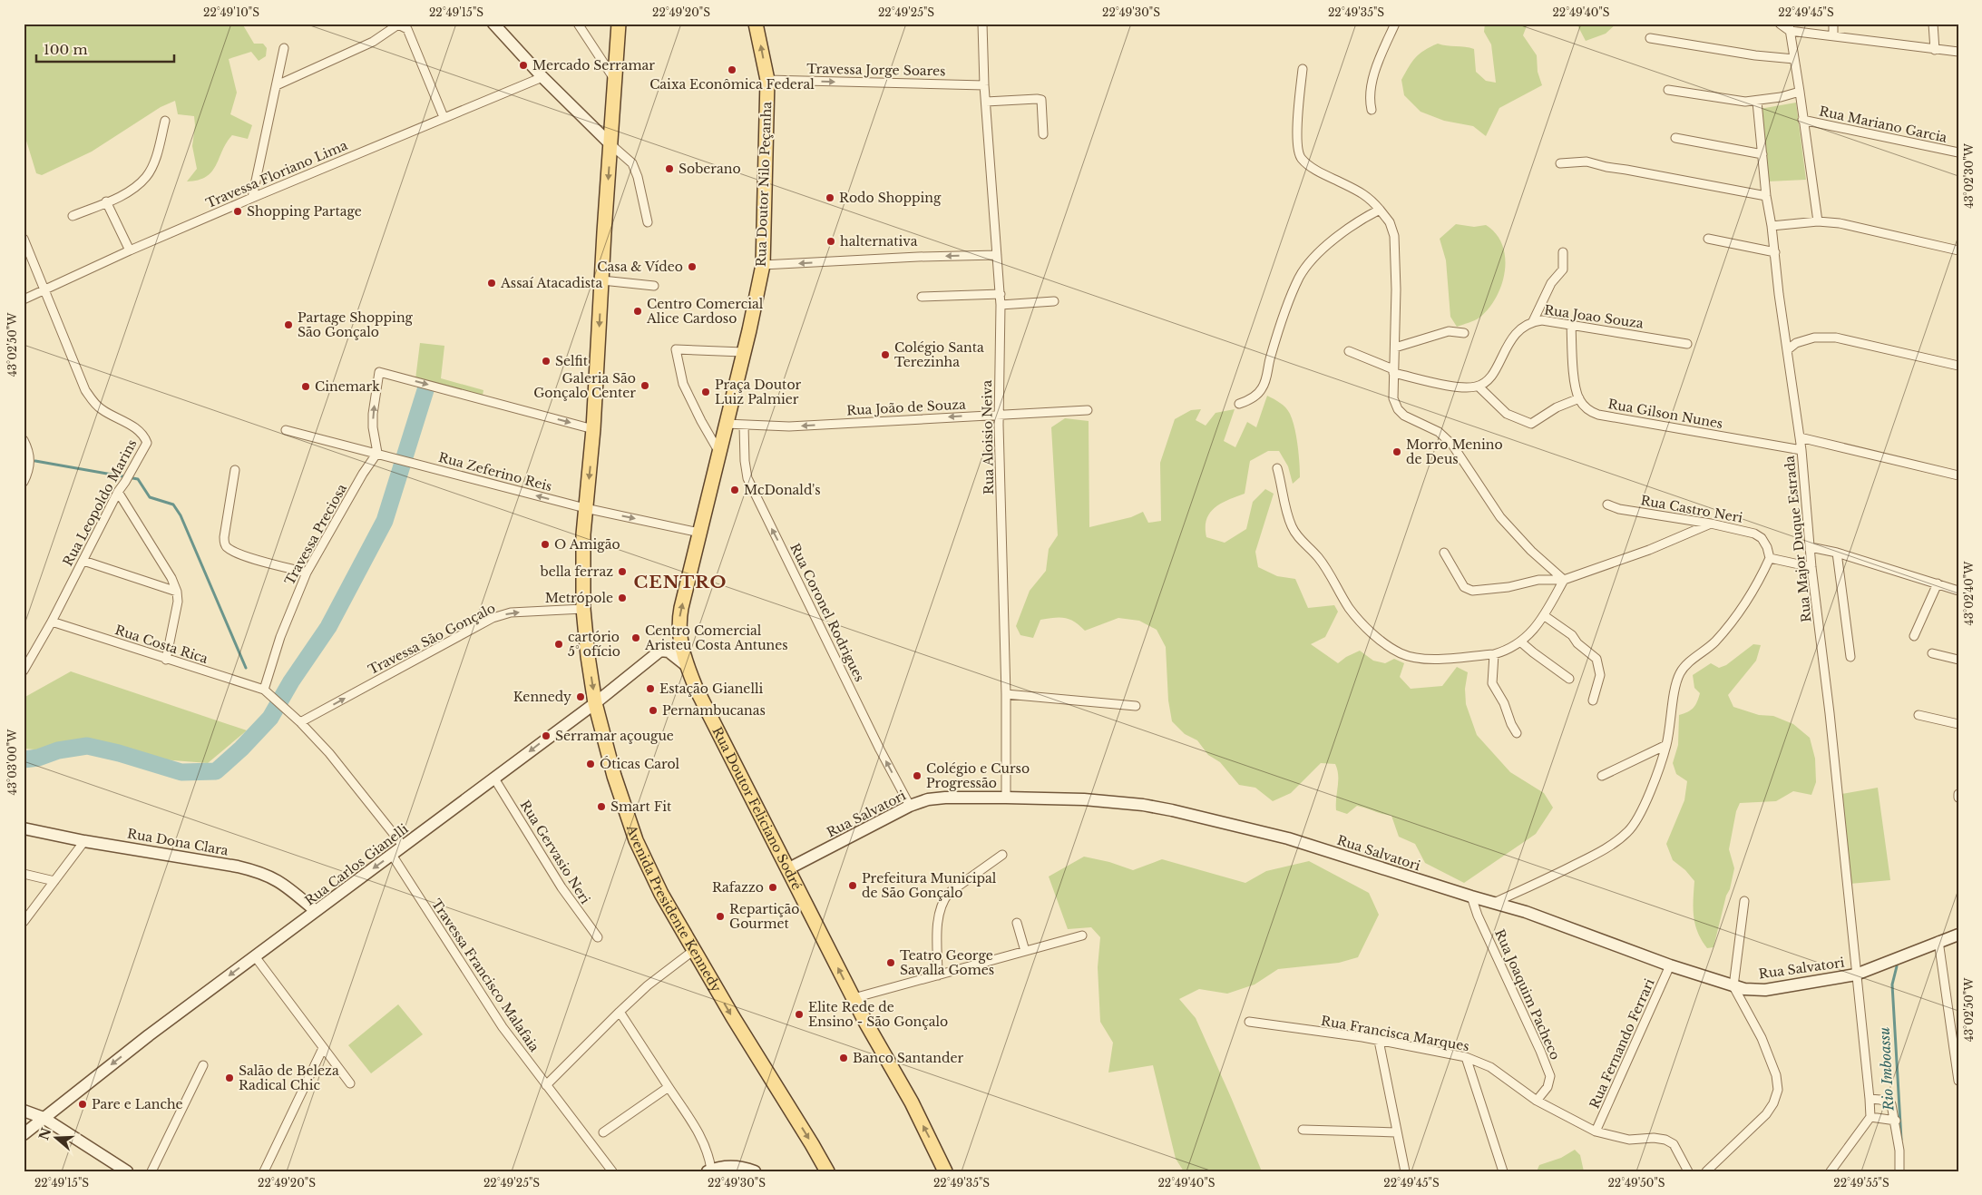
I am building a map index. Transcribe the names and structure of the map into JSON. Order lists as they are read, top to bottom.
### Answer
{
  "streets": {
    "main road": [
      "Rua Doutor Nilo Peçanha",
      "Rua Doutor Feliciano Sodré",
      "Rua Salvatori",
      "Rua Dona Clara",
      "Rua Carlos Gianelli",
      "Avenida Presidente Kennedy"
    ],
    "street": [
      "Travessa Jorge Soares",
      "Rua Mariano Garcia",
      "Travessa Floriano Lima",
      "Rua Joao Souza",
      "Rua João de Souza",
      "Rua Gilson Nunes",
      "Rua Aloisio Neiva",
      "Rua Zeferino Reis",
      "Rua Leopoldo Marins",
      "Rua Castro Neri",
      "Travessa Preciosa",
      "Rua Major Duque Estrada",
      "Rua Coronel Rodrigues",
      "Travessa São Gonçalo",
      "Rua Costa Rica",
      "Rua Gervasio Neri",
      "Travessa Francisco Malafaia",
      "Rua Joaquim Pacheco",
      "Rua Francisca Marques",
      "Rua Fernando Ferrari"
    ]
  },
  "crossings": [
    ["Travessa Jorge Soares", "Rua Doutor Nilo Peçanha"],
    ["Travessa Jorge Soares", "Rua Aloisio Neiva"],
    ["Travessa Floriano Lima", "Rua Leopoldo Marins"],
    ["Rua Doutor Nilo Peçanha", "Rua João de Souza"],
    ["Rua Doutor Nilo Peçanha", "Rua Doutor Feliciano Sodré"],
    ["Rua João de Souza", "Rua Aloisio Neiva"],
    ["Rua João de Souza", "Rua Coronel Rodrigues"],
    ["Rua João de Souza", "Rua Doutor Feliciano Sodré"],
    ["Rua Gilson Nunes", "Rua Major Duque Estrada"],
    ["Rua Aloisio Neiva", "Rua Salvatori"],
    ["Rua Zeferino Reis", "Travessa Preciosa"],
    ["Rua Zeferino Reis", "Rua Doutor Feliciano Sodré"],
    ["Rua Zeferino Reis", "Avenida Presidente Kennedy"],
    ["Rua Leopoldo Marins", "Rua Costa Rica"],
    ["Travessa Preciosa", "Rua Costa Rica"],
    ["Rua Major Duque Estrada", "Rua Salvatori"],
    ["Rua Coronel Rodrigues", "Rua Salvatori"],
    ["Travessa São Gonçalo", "Avenida Presidente Kennedy"],
    ["Rua Doutor Feliciano Sodré", "Rua Salvatori"],
    ["Rua Doutor Feliciano Sodré", "Rua Carlos Gianelli"],
    ["Rua Salvatori", "Rua Joaquim Pacheco"],
    ["Rua Salvatori", "Rua Fernando Ferrari"],
    ["Rua Dona Clara", "Rua Carlos Gianelli"],
    ["Rua Gervasio Neri", "Rua Carlos Gianelli"],
    ["Rua Carlos Gianelli", "Avenida Presidente Kennedy"],
    ["Rua Carlos Gianelli", "Travessa Francisco Malafaia"],
    ["Rua Joaquim Pacheco", "Rua Francisca Marques"],
    ["Rua Francisca Marques", "Rua Fernando Ferrari"]
  ],
  "one_way": [
    "Travessa Jorge Soares",
    "Rua João de Souza",
    "Rua Coronel Rodrigues",
    "Travessa São Gonçalo",
    "Rua Doutor Feliciano Sodré",
    "Rua Carlos Gianelli",
    "Avenida Presidente Kennedy"
  ],
  "districts": ["CENTRO"],
  "water": ["Rio Imboassu"],
  "places": [
    "Mercado Serramar",
    "Caixa Econômica Federal",
    "Soberano",
    "Rodo Shopping",
    "Shopping Partage",
    "halternativa",
    "Casa & Vídeo",
    "Assaí Atacadista",
    "Centro Comercial Alice Cardoso",
    "Partage Shopping São Gonçalo",
    "Colégio Santa Terezinha",
    "Selfit",
    "Galeria São Gonçalo Center",
    "Cinemark",
    "Praça Doutor Luiz Palmier",
    "Morro Menino de Deus",
    "McDonald's",
    "O Amigão",
    "bella ferraz",
    "Metrópole",
    "Centro Comercial Aristeu Costa Antunes",
    "cartório 5° ofício",
    "Estação Gianelli",
    "Kennedy",
    "Pernambucanas",
    "Serramar açougue",
    "Óticas Carol",
    "Colégio e Curso Progressão",
    "Smart Fit",
    "Prefeitura Municipal de São Gonçalo",
    "Rafazzo",
    "Repartição Gourmet",
    "Teatro George Savalla Gomes",
    "Elite Rede de Ensino - São Gonçalo",
    "Banco Santander",
    "Salão de Beleza Radical Chic",
    "Pare e Lanche"
  ],
  "scale_bar": "100 m",
  "north": "left",
  "coordinates": [
    "22°49'10\"S",
    "22°49'15\"S",
    "22°49'20\"S",
    "22°49'25\"S",
    "22°49'30\"S",
    "22°49'35\"S",
    "22°49'40\"S",
    "22°49'45\"S",
    "43°02'30\"W",
    "43°02'50\"W",
    "43°02'40\"W",
    "43°03'00\"W",
    "22°49'50\"S",
    "22°49'55\"S"
  ]
}
